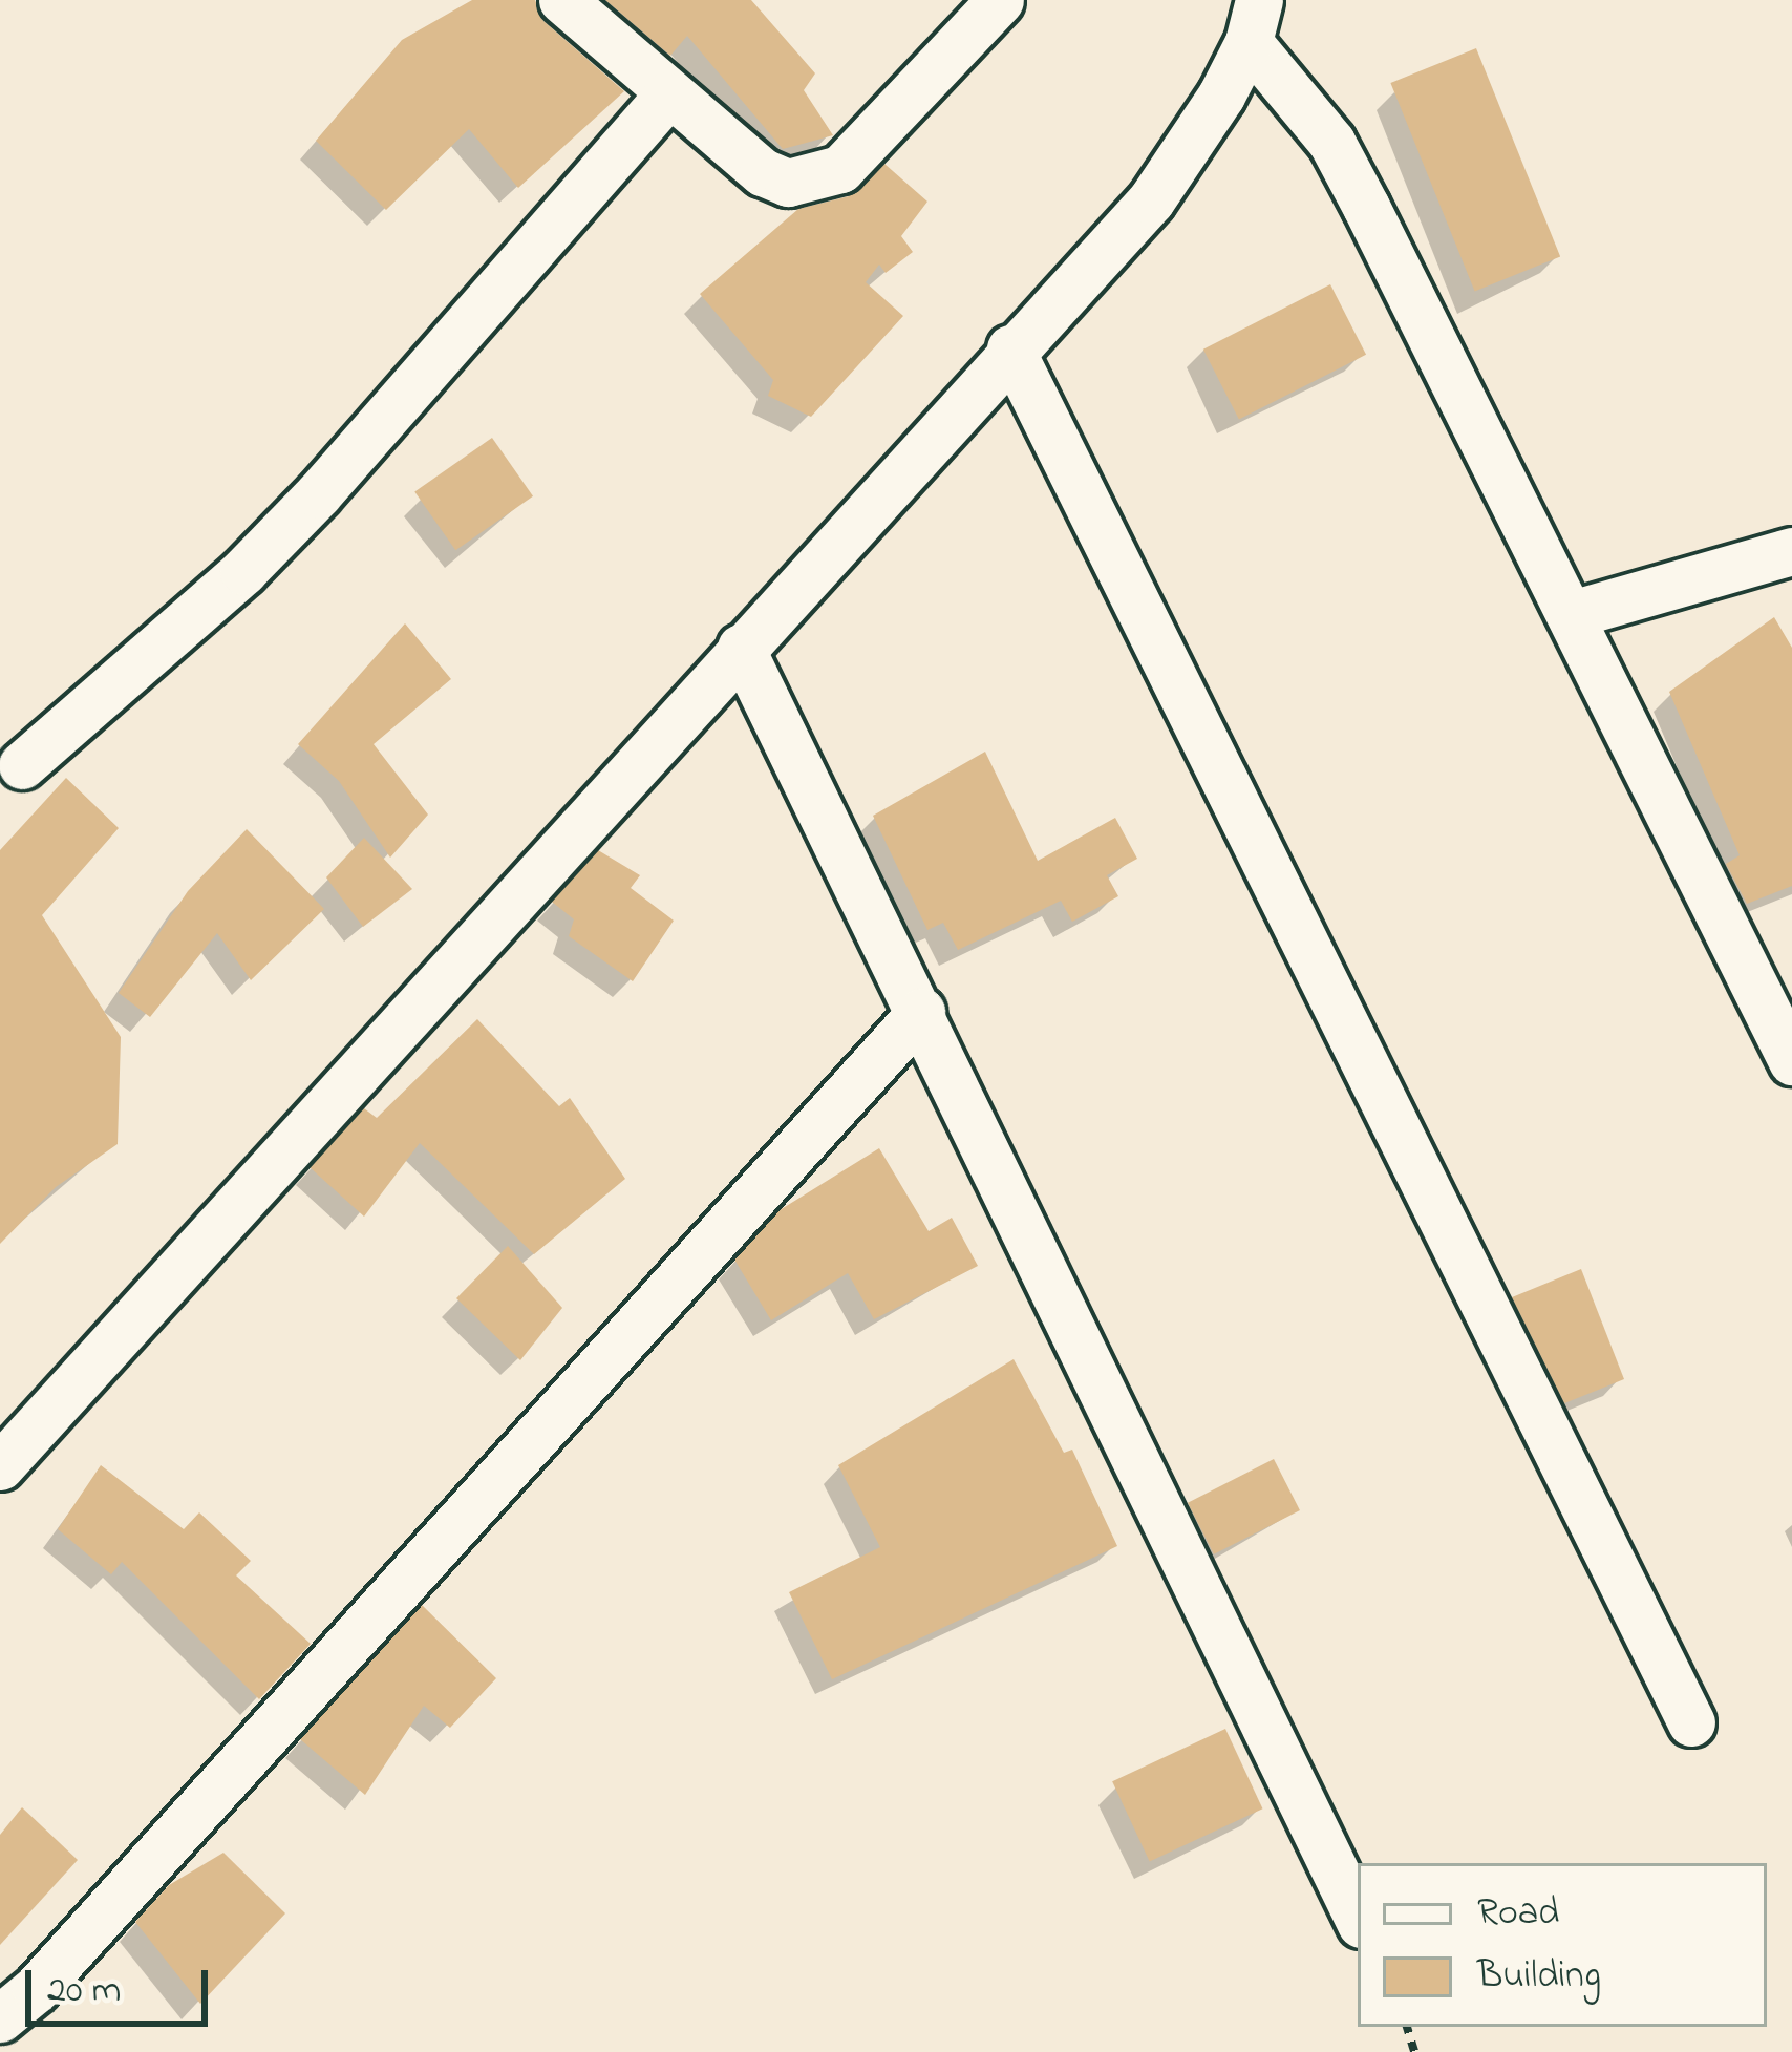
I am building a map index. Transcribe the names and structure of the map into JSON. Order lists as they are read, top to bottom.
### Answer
{
  "legend": ["Road", "Building"],
  "scale_bar": "20 m"
}
